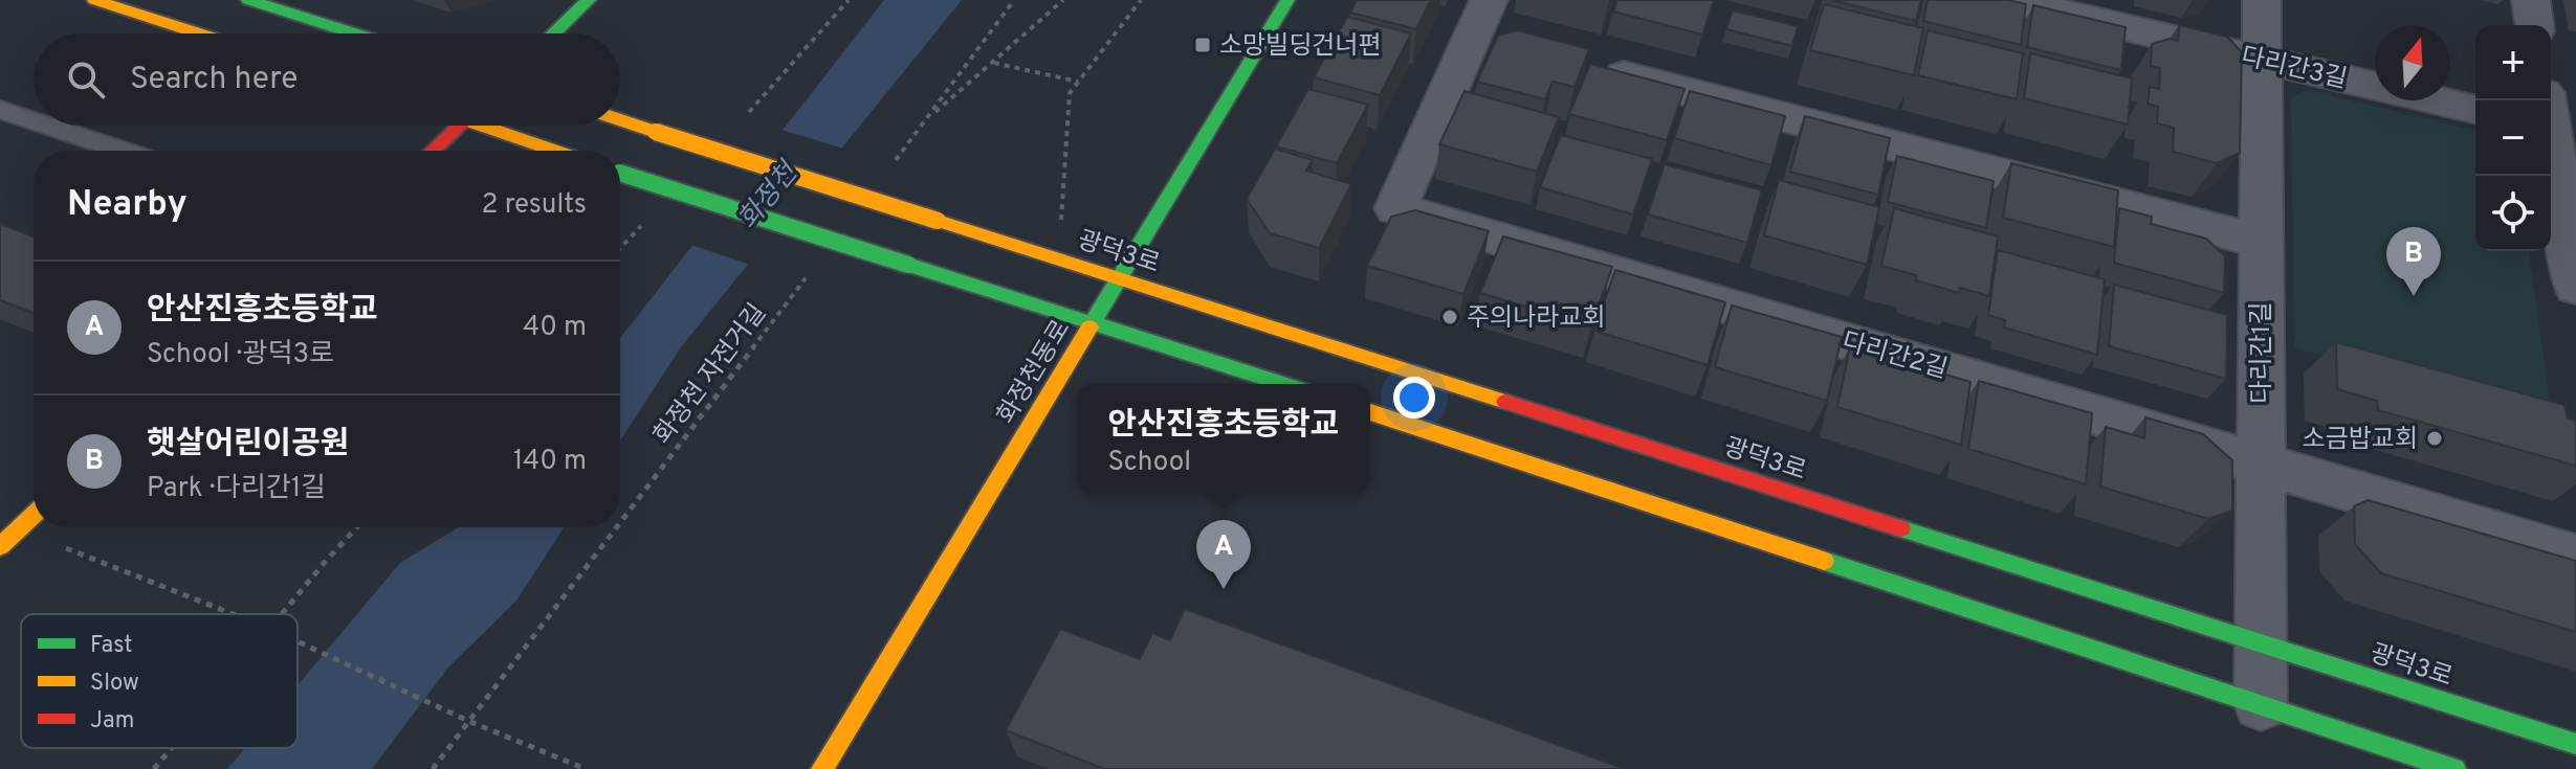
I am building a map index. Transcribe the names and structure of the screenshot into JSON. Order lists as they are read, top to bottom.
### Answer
{
  "streets": {
    "street": [
      "다리간3길",
      "광덕3로",
      "다리간1길",
      "다리간2길",
      "화정천동로"
    ],
    "path": ["화정천 자전거길"]
  },
  "crossings": [
    ["다리간3길", "다리간1길"],
    ["광덕3로", "다리간1길"],
    ["광덕3로", "화정천동로"],
    ["다리간1길", "다리간2길"]
  ],
  "water": ["화정천"],
  "places": {
    "transit": ["소망빌딩건너편"],
    "other": ["주의나라교회", "소금밥교회"]
  },
  "legend": ["Fast", "Slow", "Jam"],
  "north": "top",
  "page": {
    "map_buttons": ["+", "−"],
    "search": "Search here",
    "heading": ["Nearby", "2 results"],
    "pins": ["B", "A"],
    "list": [
      {
        "mark": "A",
        "name": "안산진흥초등학교",
        "note": "School · 광덕3로",
        "value": "40 m"
      },
      {
        "mark": "B",
        "name": "햇살어린이공원",
        "note": "Park · 다리간1길",
        "value": "140 m"
      }
    ],
    "popup": ["안산진흥초등학교", "School"]
  }
}
